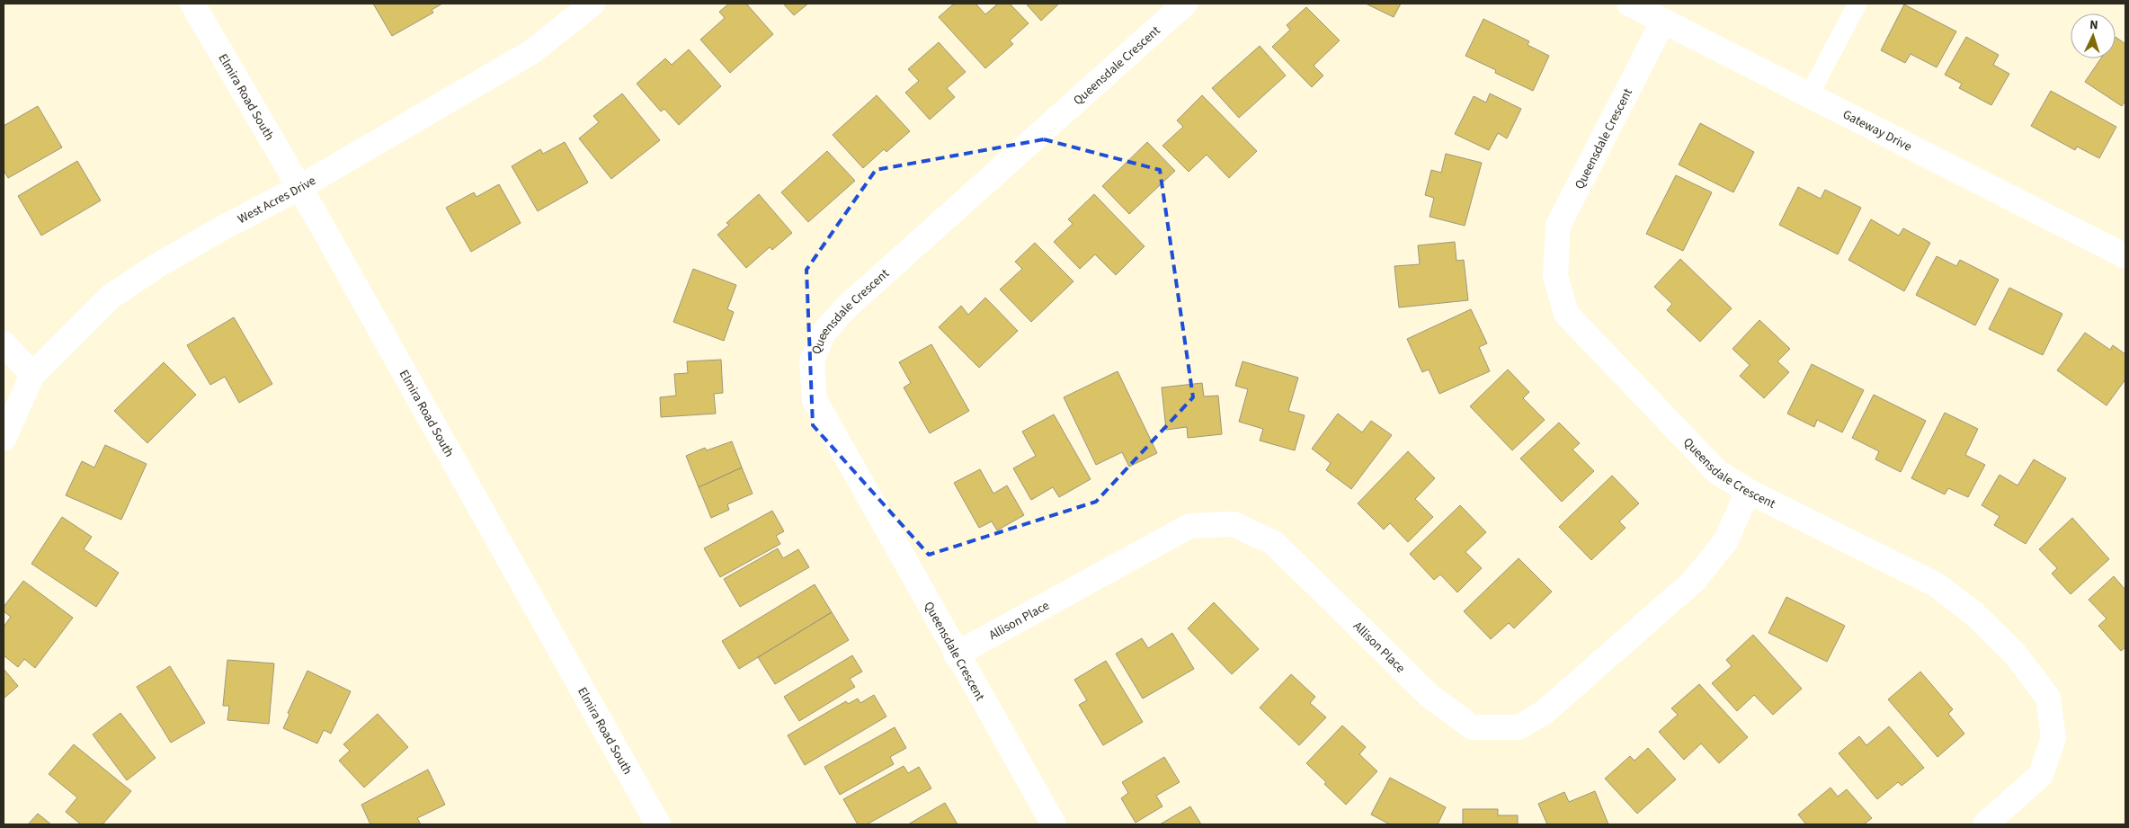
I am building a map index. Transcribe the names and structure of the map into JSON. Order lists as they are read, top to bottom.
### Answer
{
  "streets": {
    "street": [
      "Queensdale Crescent",
      "Elmira Road South",
      "Gateway Drive",
      "West Acres Drive",
      "Allison Place"
    ]
  },
  "crossings": [
    ["Queensdale Crescent", "Gateway Drive"],
    ["Queensdale Crescent", "Allison Place"],
    ["Elmira Road South", "West Acres Drive"]
  ],
  "north": "top"
}
